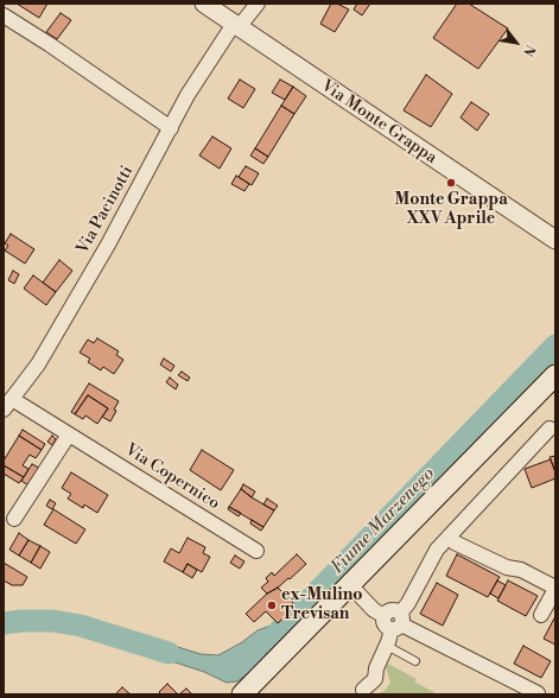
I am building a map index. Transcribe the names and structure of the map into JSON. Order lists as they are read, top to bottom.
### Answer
{
  "streets": {
    "street": ["Via Monte Grappa", "Via Pacinotti", "Via Copernico"]
  },
  "crossings": [
    ["Via Monte Grappa", "Via Pacinotti"],
    ["Via Pacinotti", "Via Copernico"]
  ],
  "water": ["Fiume Marzenego"],
  "places": ["Monte Grappa XXV Aprile", "ex-Mulino Trevisan"],
  "north": "bottom right"
}
